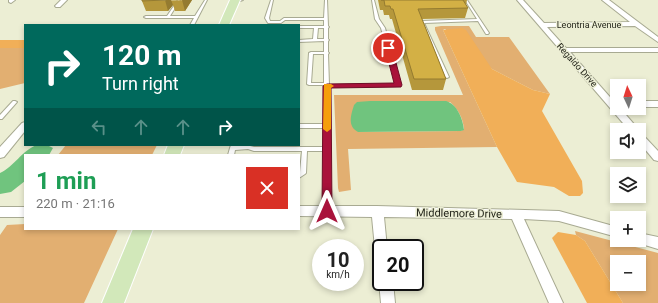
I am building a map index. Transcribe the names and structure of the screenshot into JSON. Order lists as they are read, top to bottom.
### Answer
{
  "streets": {
    "street": ["Leontria Avenue", "Regaldo Drive", "Middlemore Drive"]
  },
  "crossings": [
    ["Leontria Avenue", "Regaldo Drive"]
  ],
  "north": "top",
  "page": {
    "turn": ["120 m", "Turn right"],
    "map_buttons": ["+", "−"],
    "heading": ["1 min", "220 m · 21:16"],
    "speed": "10 km/h",
    "limit": "20"
  }
}
